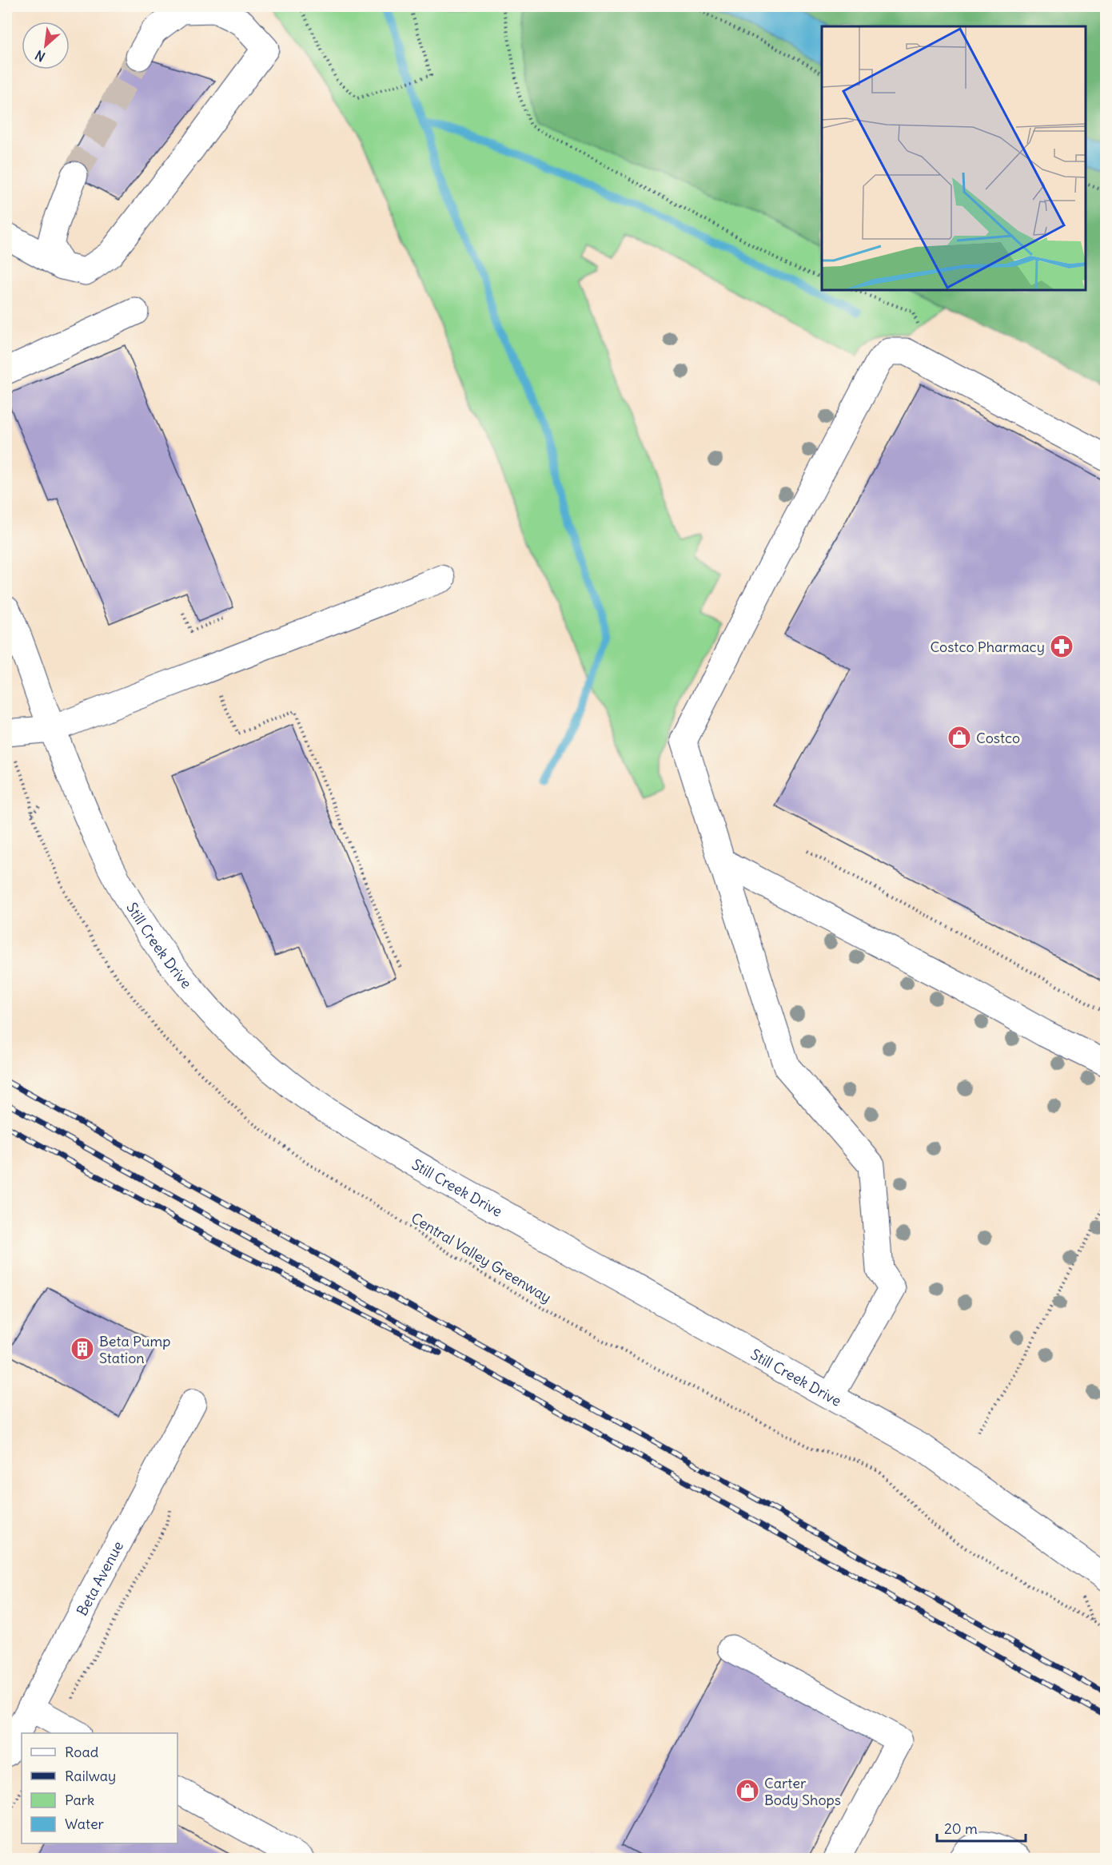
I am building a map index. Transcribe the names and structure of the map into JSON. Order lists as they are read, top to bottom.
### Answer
{
  "streets": {
    "street": ["Still Creek Drive", "Beta Avenue"],
    "path": ["Central Valley Greenway"]
  },
  "places": {
    "pharmacy": ["Costco Pharmacy"],
    "shop": ["Costco", "Carter Body Shops"],
    "building": ["Beta Pump Station"]
  },
  "legend": [
    "Road",
    "Railway",
    "Park",
    "Water"
  ],
  "scale_bar": "20 m",
  "north": "bottom left"
}
